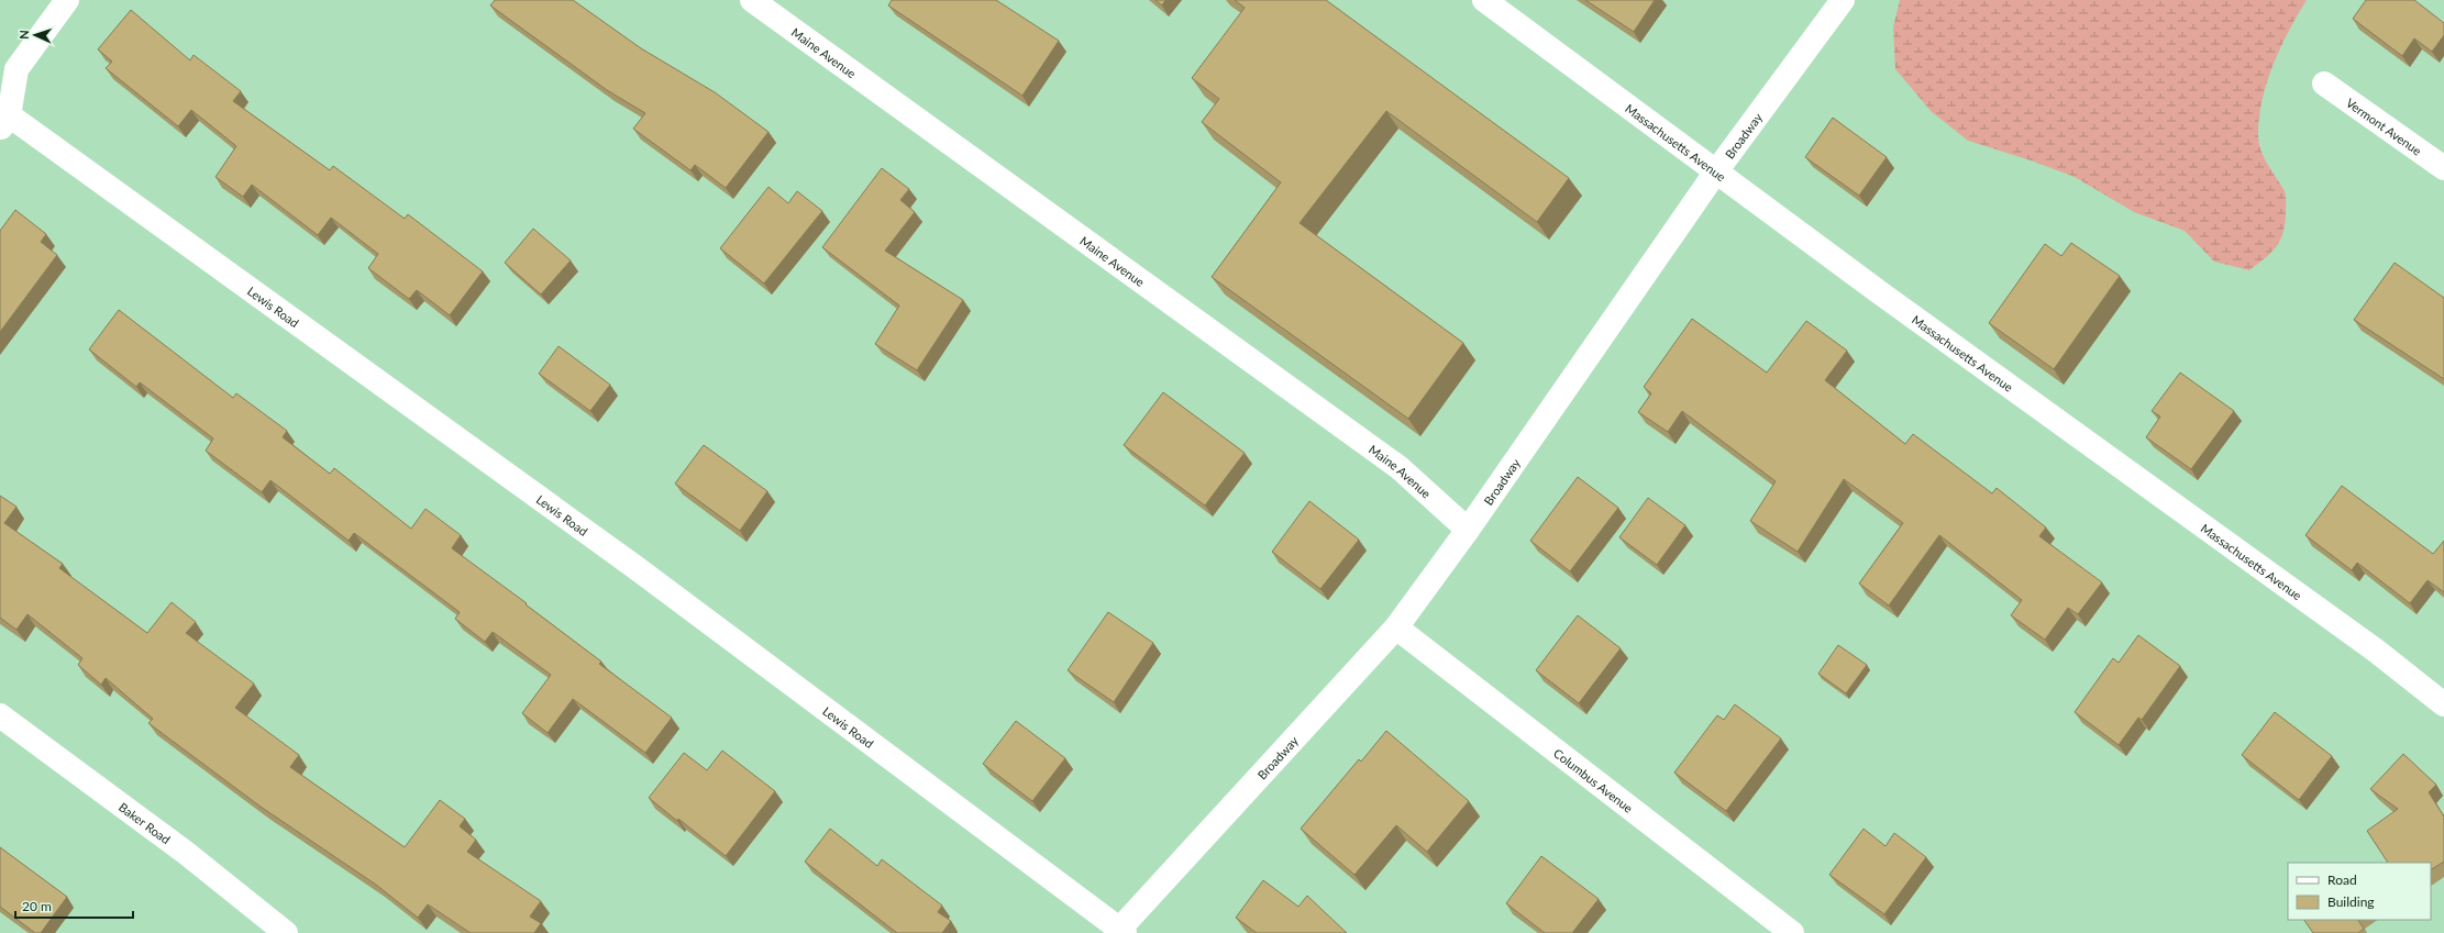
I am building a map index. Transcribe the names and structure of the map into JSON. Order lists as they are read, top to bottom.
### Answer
{
  "streets": {
    "street": [
      "Maine Avenue",
      "Vermont Avenue",
      "Broadway",
      "Massachusetts Avenue",
      "Lewis Road",
      "Columbus Avenue",
      "Baker Road"
    ]
  },
  "crossings": [
    ["Maine Avenue", "Broadway"],
    ["Broadway", "Massachusetts Avenue"],
    ["Broadway", "Lewis Road"],
    ["Broadway", "Columbus Avenue"]
  ],
  "legend": ["Road", "Building"],
  "scale_bar": "20 m",
  "north": "left"
}
